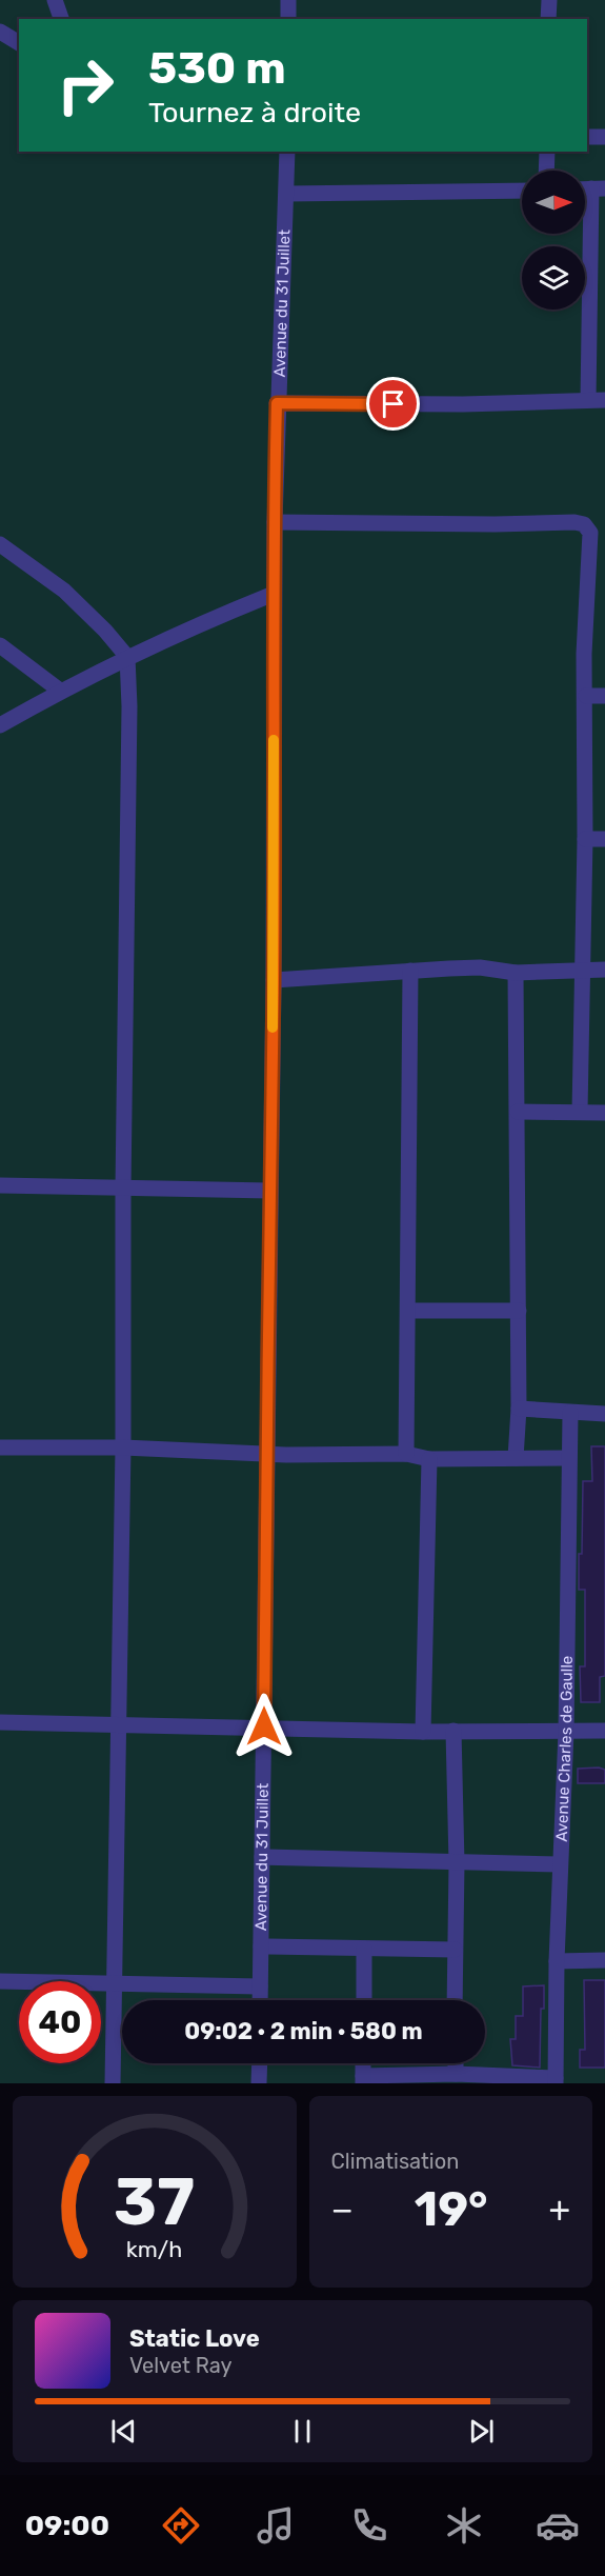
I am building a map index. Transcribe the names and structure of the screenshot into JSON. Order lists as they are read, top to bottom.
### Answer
{
  "streets": {
    "street": ["Avenue du 31 Juillet", "Avenue Charles de Gaulle"]
  },
  "north": "right",
  "page": {
    "turn": ["530 m", "Tournez à droite"],
    "limit": "40",
    "trip": "09:02 · 2 min · 580 m",
    "tile": "Climatisation",
    "heat": ["−", "19°", "+"],
    "song": ["Static Love", "Velvet Ray"],
    "tabs": "09:00",
    "gauge": ["37", "km/h"]
  }
}
